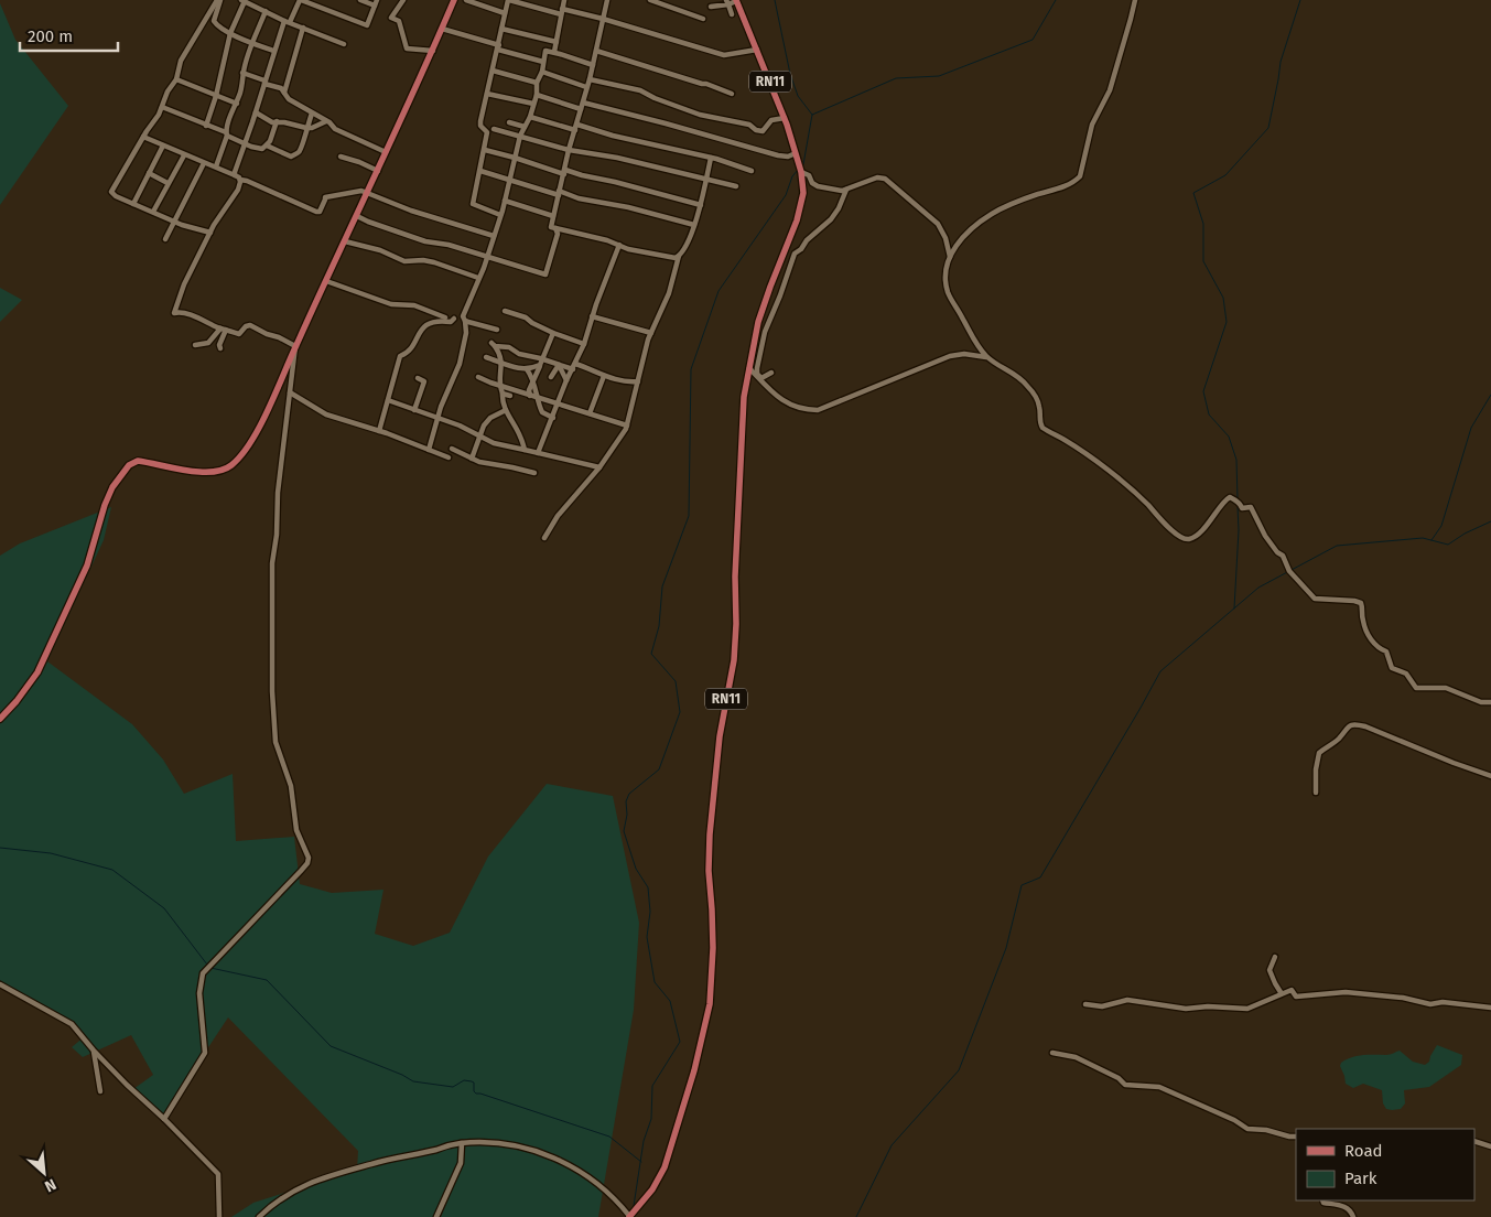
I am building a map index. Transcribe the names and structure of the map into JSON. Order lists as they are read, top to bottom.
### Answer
{
  "streets": {
    "main road": ["RN11"]
  },
  "legend": ["Road", "Park"],
  "scale_bar": "200 m",
  "north": "bottom right"
}
